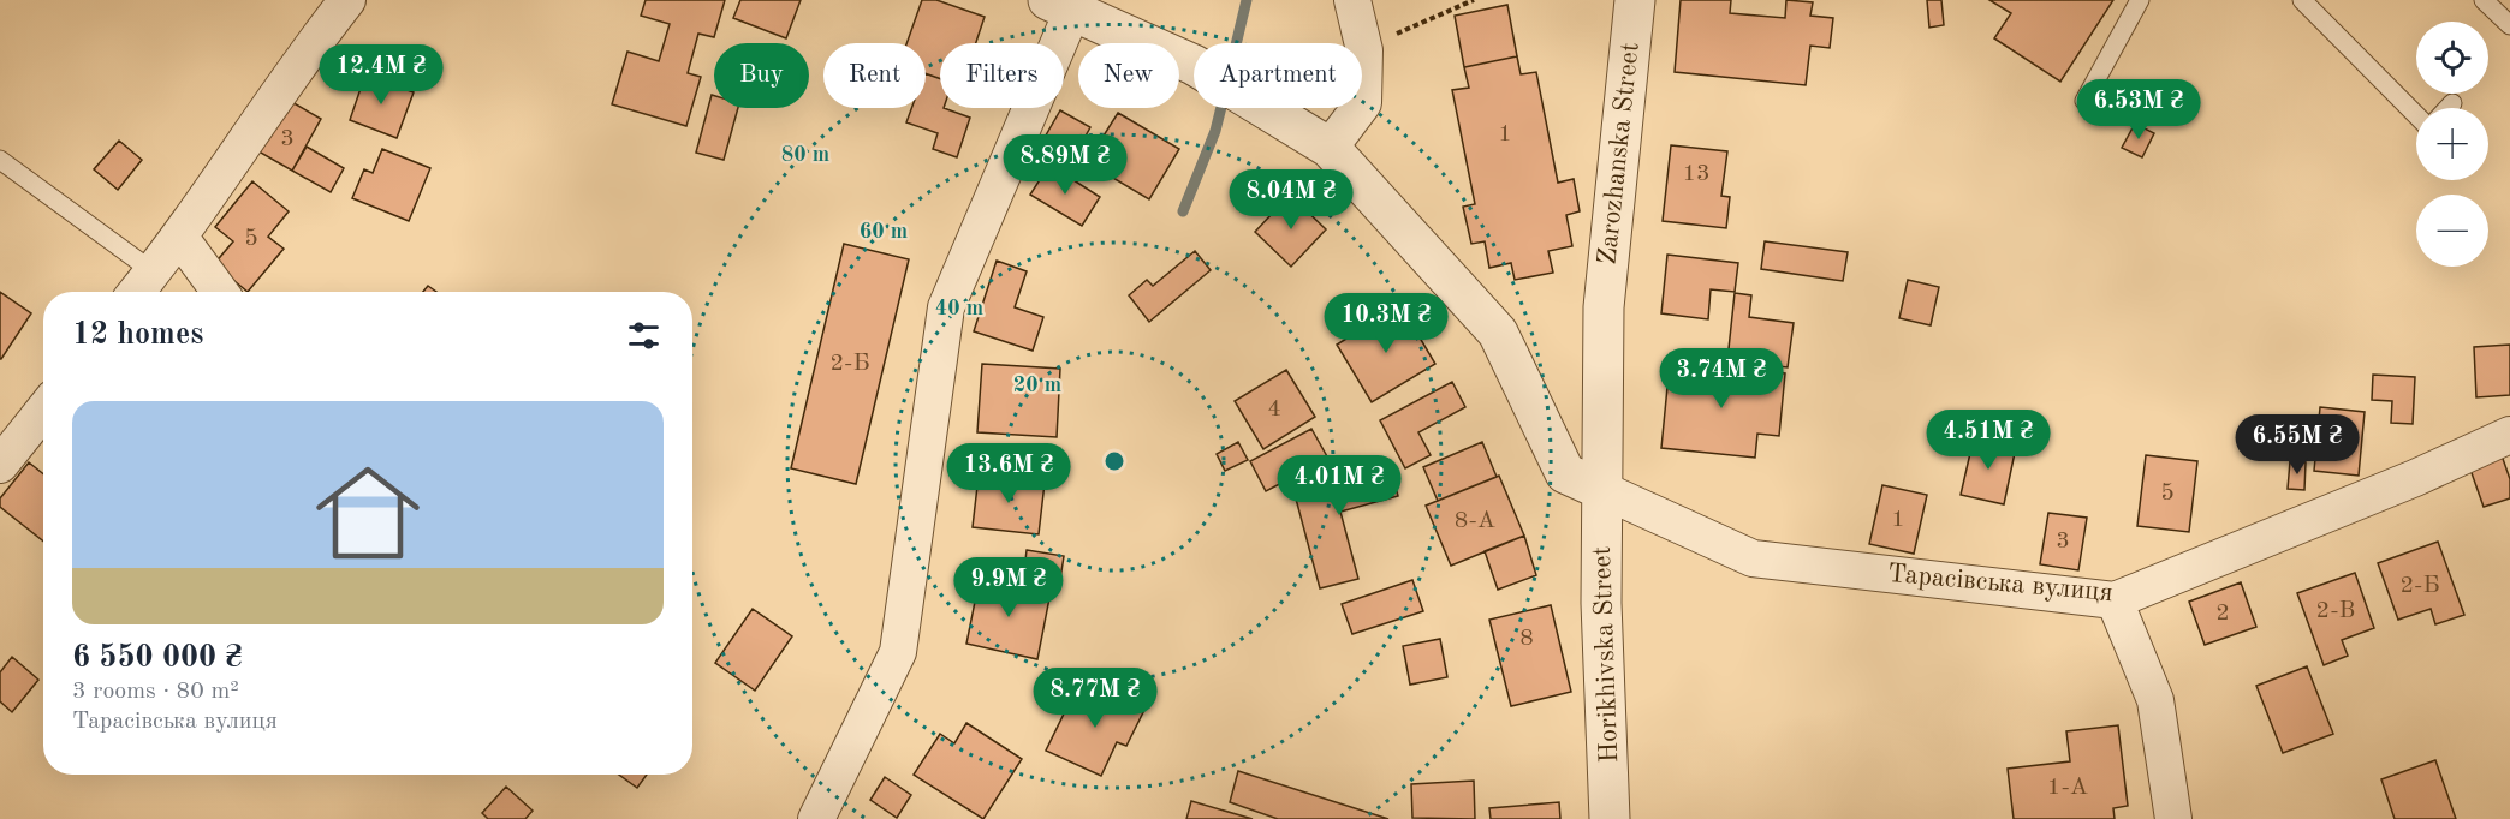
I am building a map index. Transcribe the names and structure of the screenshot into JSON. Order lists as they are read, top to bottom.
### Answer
{
  "streets": {
    "street": ["Zarozhanska Street", "Тарасівська вулиця", "Horikhivska Street"]
  },
  "crossings": [
    ["Zarozhanska Street", "Horikhivska Street"],
    ["Тарасівська вулиця", "Horikhivska Street"]
  ],
  "house_numbers": [
    "1",
    "3",
    "13",
    "5",
    "2-Б",
    "4",
    "5",
    "1",
    "8-А",
    "3",
    "2-Б",
    "2-В",
    "2",
    "8",
    "1-А"
  ],
  "page": {
    "map_buttons": ["+", "−"],
    "chip": [
      "Buy",
      "Rent",
      "Filters",
      "New",
      "Apartment"
    ],
    "price": [
      "12.4M ₴",
      "6.53M ₴",
      "8.89M ₴",
      "8.04M ₴",
      "10.3M ₴",
      "3.74M ₴",
      "4.51M ₴",
      "6.55M ₴",
      "13.6M ₴",
      "4.01M ₴",
      "9.9M ₴",
      "8.77M ₴"
    ],
    "heading": "12 homes",
    "list": [
      {
        "name": "6 550 000 ₴",
        "note": "3 rooms · 80 m² · Тарасівська вулиця"
      }
    ]
  },
  "rings": [
    "80 m",
    "60 m",
    "40 m",
    "20 m"
  ]
}
